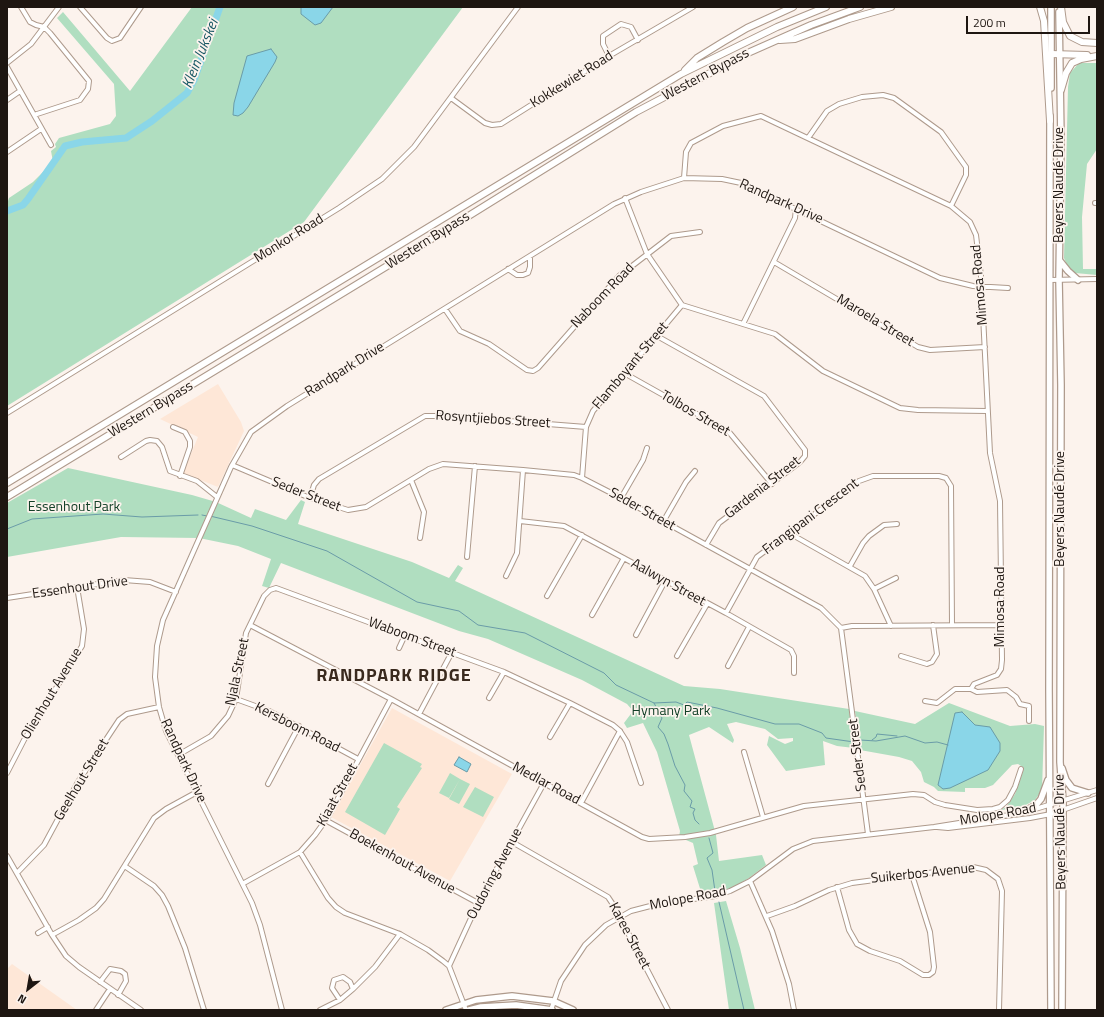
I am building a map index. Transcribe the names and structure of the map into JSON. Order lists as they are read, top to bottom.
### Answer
{
  "streets": {
    "highway": ["Western Bypass"],
    "main road": ["Beyers Naudé Drive"],
    "street": [
      "Kokkewiet Road",
      "Randpark Drive",
      "Monkor Road",
      "Mimosa Road",
      "Naboom Road",
      "Maroela Street",
      "Flamboyant Street",
      "Tolbos Street",
      "Rosyntjiebos Street",
      "Gardenia Street",
      "Seder Street",
      "Frangipani Crescent",
      "Aalwyn Street",
      "Essenhout Drive",
      "Waboom Street",
      "Njala Street",
      "Olienhout Avenue",
      "Kersboom Road",
      "Geelhout Street",
      "Medlar Road",
      "Kiaat Street",
      "Molope Road",
      "Boekenhout Avenue",
      "Oudoring Avenue",
      "Suikerbos Avenue",
      "Karee Street"
    ]
  },
  "crossings": [
    ["Kokkewiet Road", "Monkor Road"],
    ["Beyers Naudé Drive", "Molope Road"],
    ["Randpark Drive", "Mimosa Road"],
    ["Randpark Drive", "Naboom Road"],
    ["Randpark Drive", "Seder Street"],
    ["Randpark Drive", "Essenhout Drive"],
    ["Randpark Drive", "Njala Street"],
    ["Randpark Drive", "Geelhout Street"],
    ["Randpark Drive", "Kiaat Street"],
    ["Mimosa Road", "Maroela Street"],
    ["Flamboyant Street", "Tolbos Street"],
    ["Flamboyant Street", "Rosyntjiebos Street"],
    ["Flamboyant Street", "Gardenia Street"],
    ["Flamboyant Street", "Seder Street"],
    ["Tolbos Street", "Gardenia Street"],
    ["Rosyntjiebos Street", "Seder Street"],
    ["Gardenia Street", "Seder Street"],
    ["Seder Street", "Frangipani Crescent"],
    ["Seder Street", "Medlar Road"],
    ["Seder Street", "Molope Road"],
    ["Frangipani Crescent", "Aalwyn Street"],
    ["Essenhout Drive", "Olienhout Avenue"],
    ["Waboom Street", "Njala Street"],
    ["Njala Street", "Kersboom Road"],
    ["Njala Street", "Medlar Road"],
    ["Kersboom Road", "Kiaat Street"],
    ["Medlar Road", "Kiaat Street"],
    ["Medlar Road", "Oudoring Avenue"],
    ["Kiaat Street", "Boekenhout Avenue"],
    ["Molope Road", "Karee Street"],
    ["Boekenhout Avenue", "Oudoring Avenue"],
    ["Oudoring Avenue", "Karee Street"]
  ],
  "districts": ["RANDPARK RIDGE"],
  "water": ["Klein Jukskei"],
  "parks": ["Essenhout Park", "Hymany Park"],
  "scale_bar": "200 m",
  "north": "bottom left"
}
